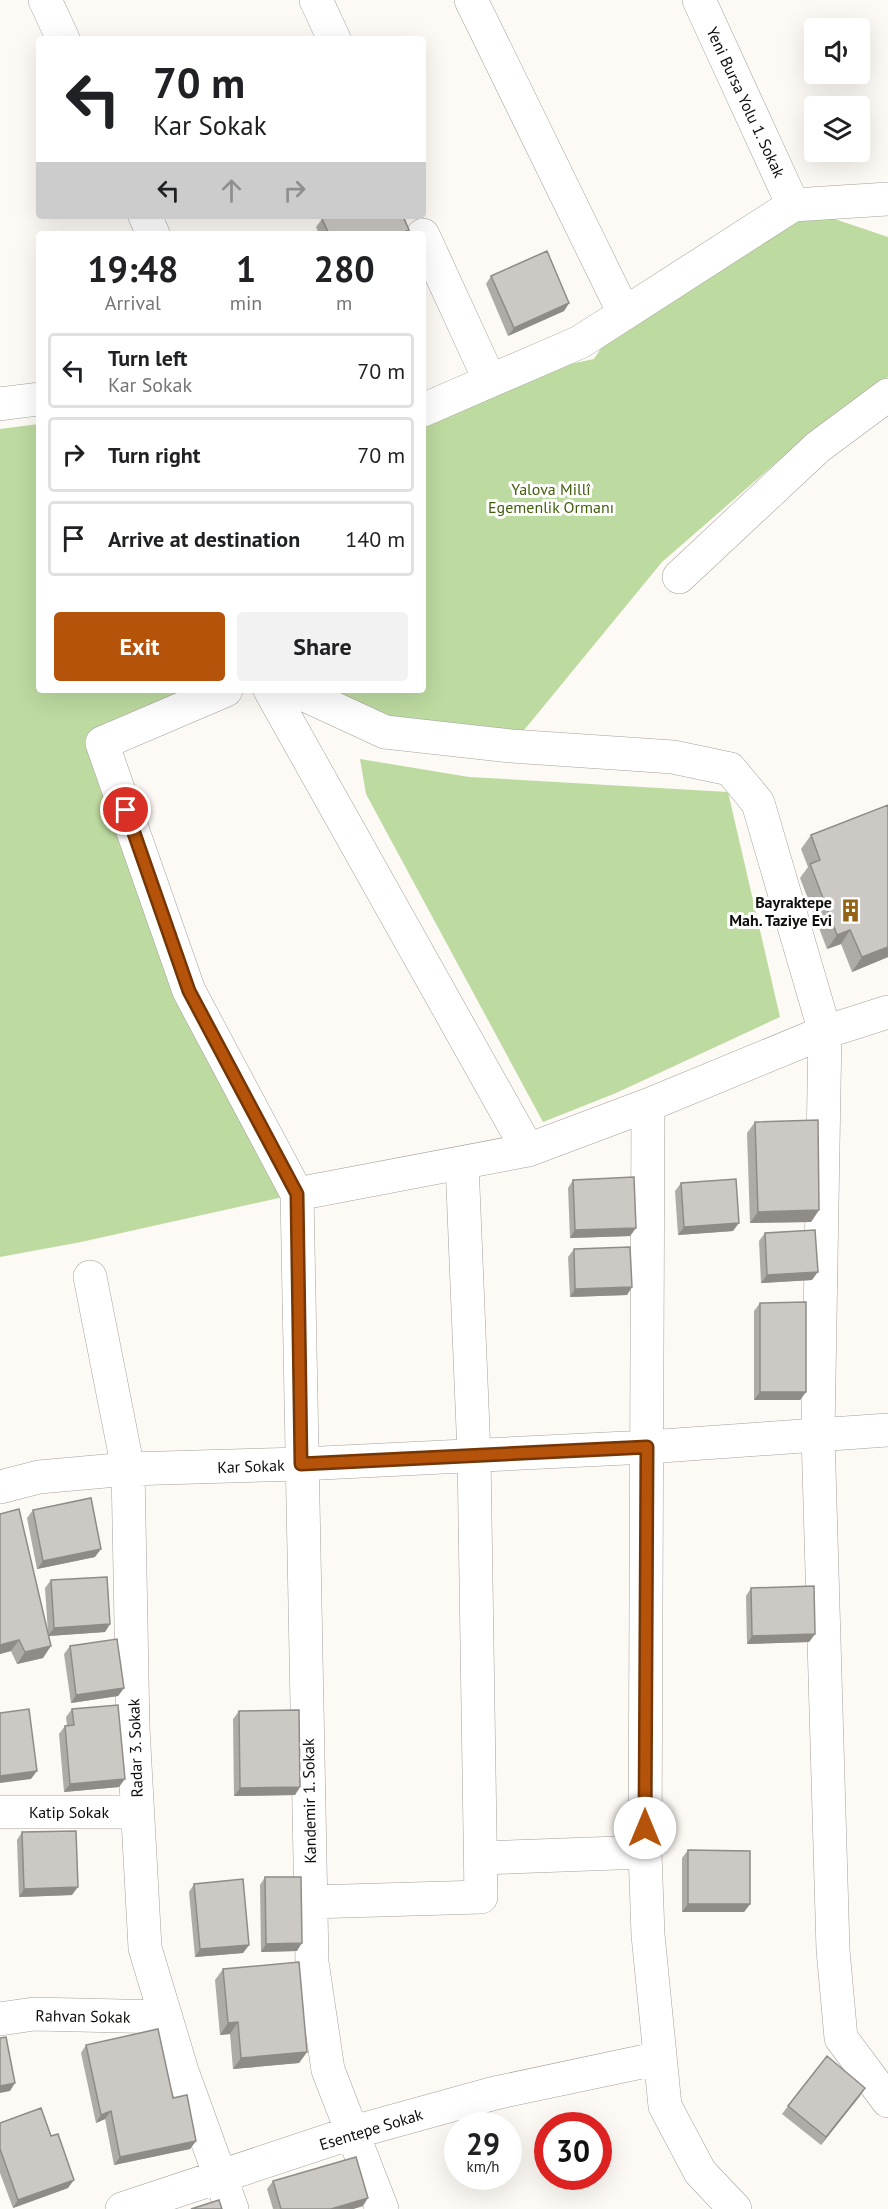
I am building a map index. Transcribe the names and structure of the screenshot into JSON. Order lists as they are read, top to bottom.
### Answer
{
  "streets": {
    "street": [
      "Yeni Bursa Yolu 1. Sokak",
      "Kar Sokak",
      "Radar 3. Sokak",
      "Kandemir 1. Sokak",
      "Katip Sokak",
      "Rahvan Sokak",
      "Esentepe Sokak"
    ]
  },
  "crossings": [
    ["Kar Sokak", "Radar 3. Sokak"],
    ["Kar Sokak", "Kandemir 1. Sokak"],
    ["Radar 3. Sokak", "Katip Sokak"],
    ["Radar 3. Sokak", "Rahvan Sokak"],
    ["Radar 3. Sokak", "Esentepe Sokak"],
    ["Kandemir 1. Sokak", "Esentepe Sokak"]
  ],
  "parks": ["Yalova Millî Egemenlik Ormanı"],
  "places": {
    "building": ["Bayraktepe Mah. Taziye Evi"]
  },
  "page": {
    "turn": ["70 m", "Kar Sokak"],
    "eta": [
      "19:48",
      "Arrival",
      "1",
      "min",
      "280",
      "m"
    ],
    "list": [
      {
        "name": "Turn left",
        "note": "Kar Sokak",
        "value": "70 m"
      },
      {
        "name": "Turn right",
        "value": "70 m"
      },
      {
        "name": "Arrive at destination",
        "value": "140 m"
      }
    ],
    "buttons": ["Exit", "Share"],
    "speed": "29 km/h",
    "limit": "30"
  }
}
